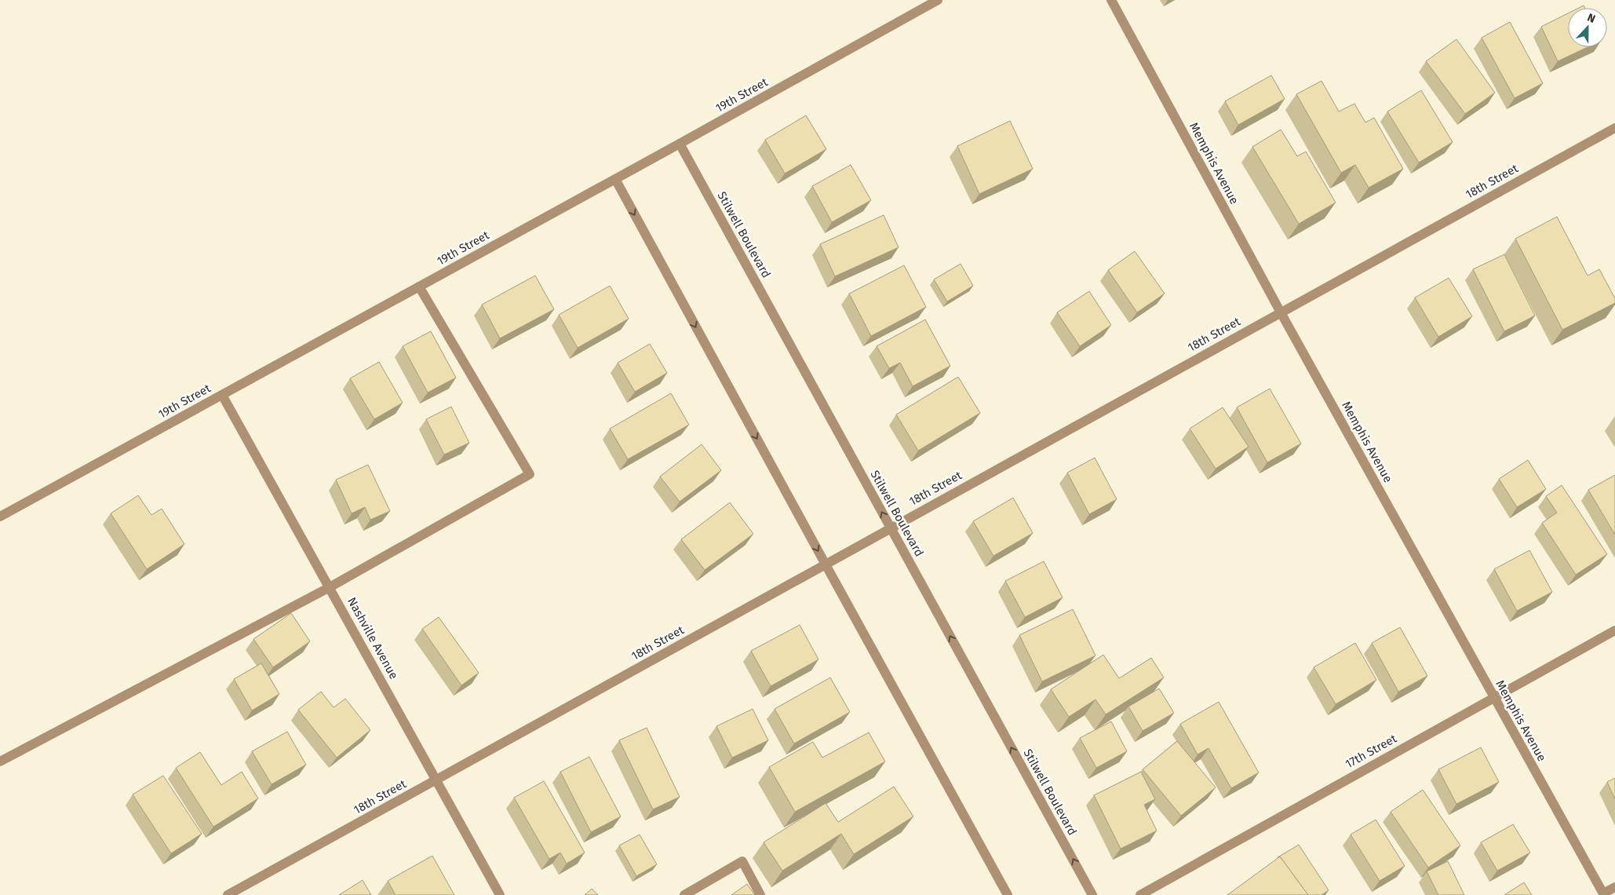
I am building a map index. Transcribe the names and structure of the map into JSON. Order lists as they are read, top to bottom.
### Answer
{
  "streets": {
    "street": [
      "19th Street",
      "Memphis Avenue",
      "18th Street",
      "Stilwell Boulevard",
      "Nashville Avenue",
      "17th Street"
    ]
  },
  "crossings": [
    ["19th Street", "Stilwell Boulevard"],
    ["19th Street", "Nashville Avenue"],
    ["Memphis Avenue", "18th Street"],
    ["Memphis Avenue", "17th Street"],
    ["18th Street", "Stilwell Boulevard"],
    ["18th Street", "Nashville Avenue"]
  ],
  "north": "top"
}
